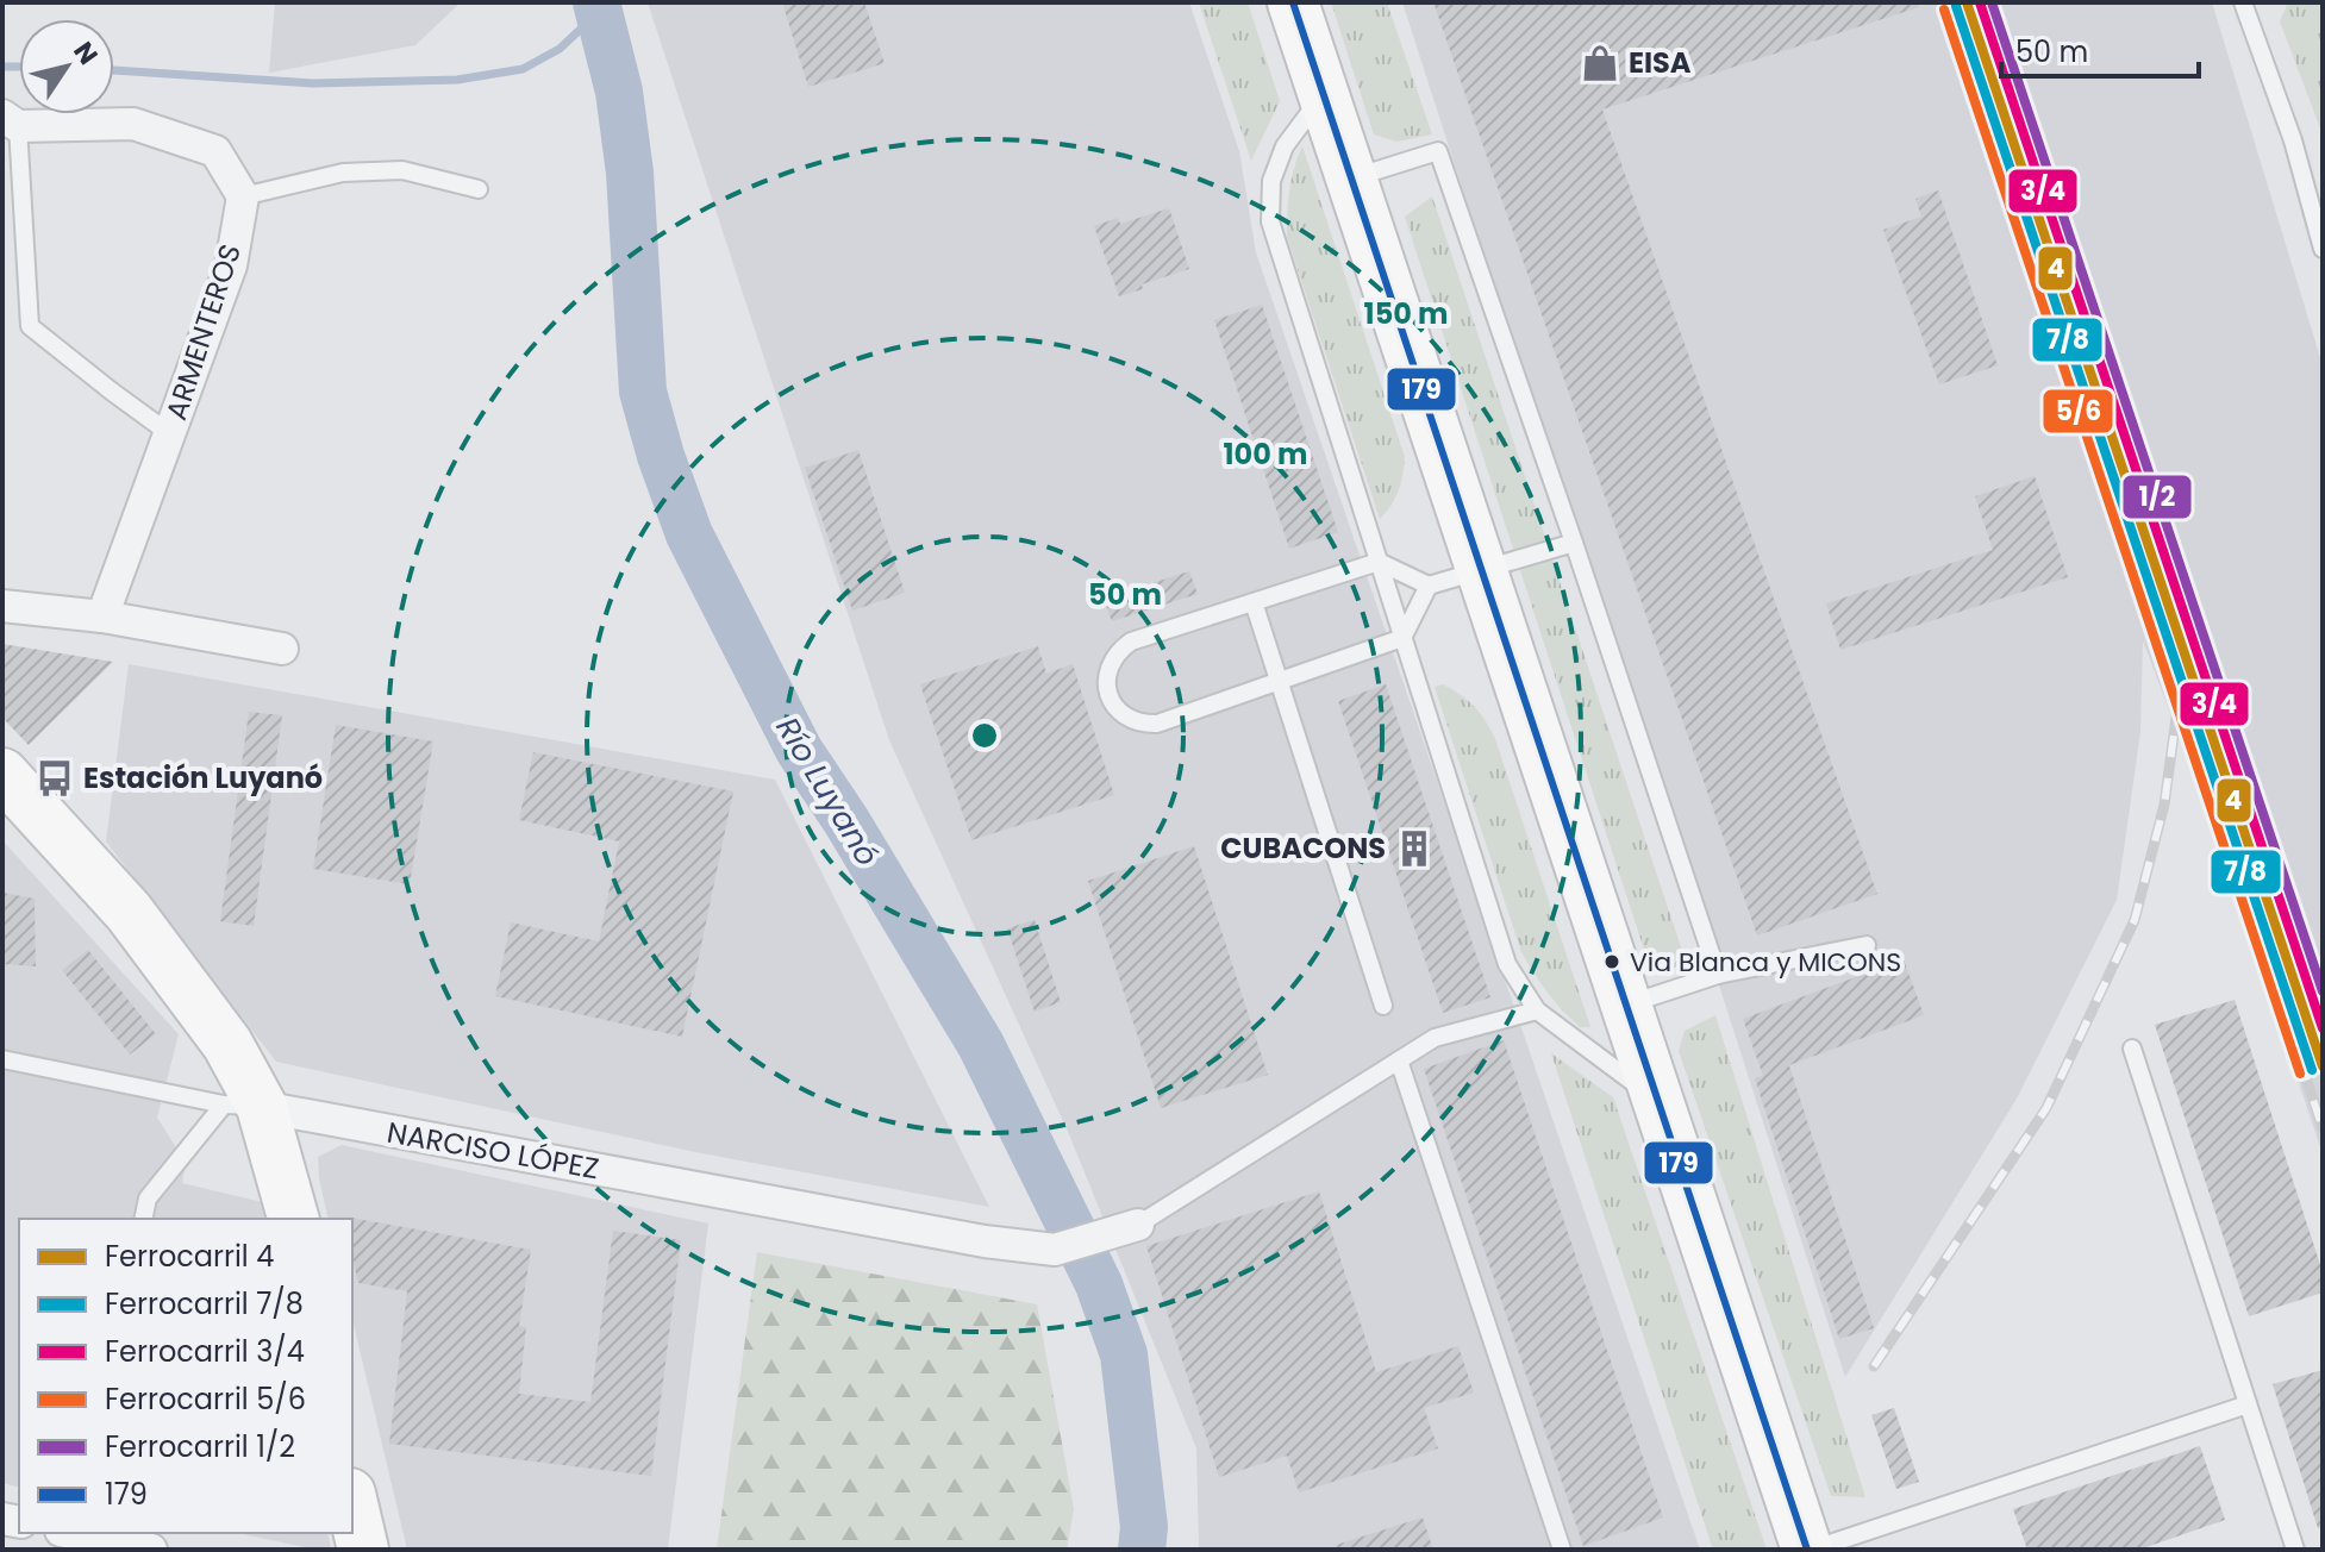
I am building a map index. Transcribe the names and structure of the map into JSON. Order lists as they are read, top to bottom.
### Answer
{
  "streets": {
    "street": ["ARMENTEROS", "NARCISO LÓPEZ"]
  },
  "water": ["Río Luyanó"],
  "places": {
    "shop": ["EISA"],
    "bus stop": ["Estación Luyanó"],
    "building": ["CUBACONS"],
    "other": ["Via Blanca y MICONS"]
  },
  "lines": [
    "rail line 4",
    "rail line 3/4",
    "rail line 1/2",
    "transit line 179",
    "rail line 7/8",
    "rail line 5/6"
  ],
  "legend": [
    "Ferrocarril 4",
    "Ferrocarril 7/8",
    "Ferrocarril 3/4",
    "Ferrocarril 5/6",
    "Ferrocarril 1/2",
    "179"
  ],
  "scale_bar": "50 m",
  "north": "top right",
  "rings": ["150 m", "100 m", "50 m"]
}
